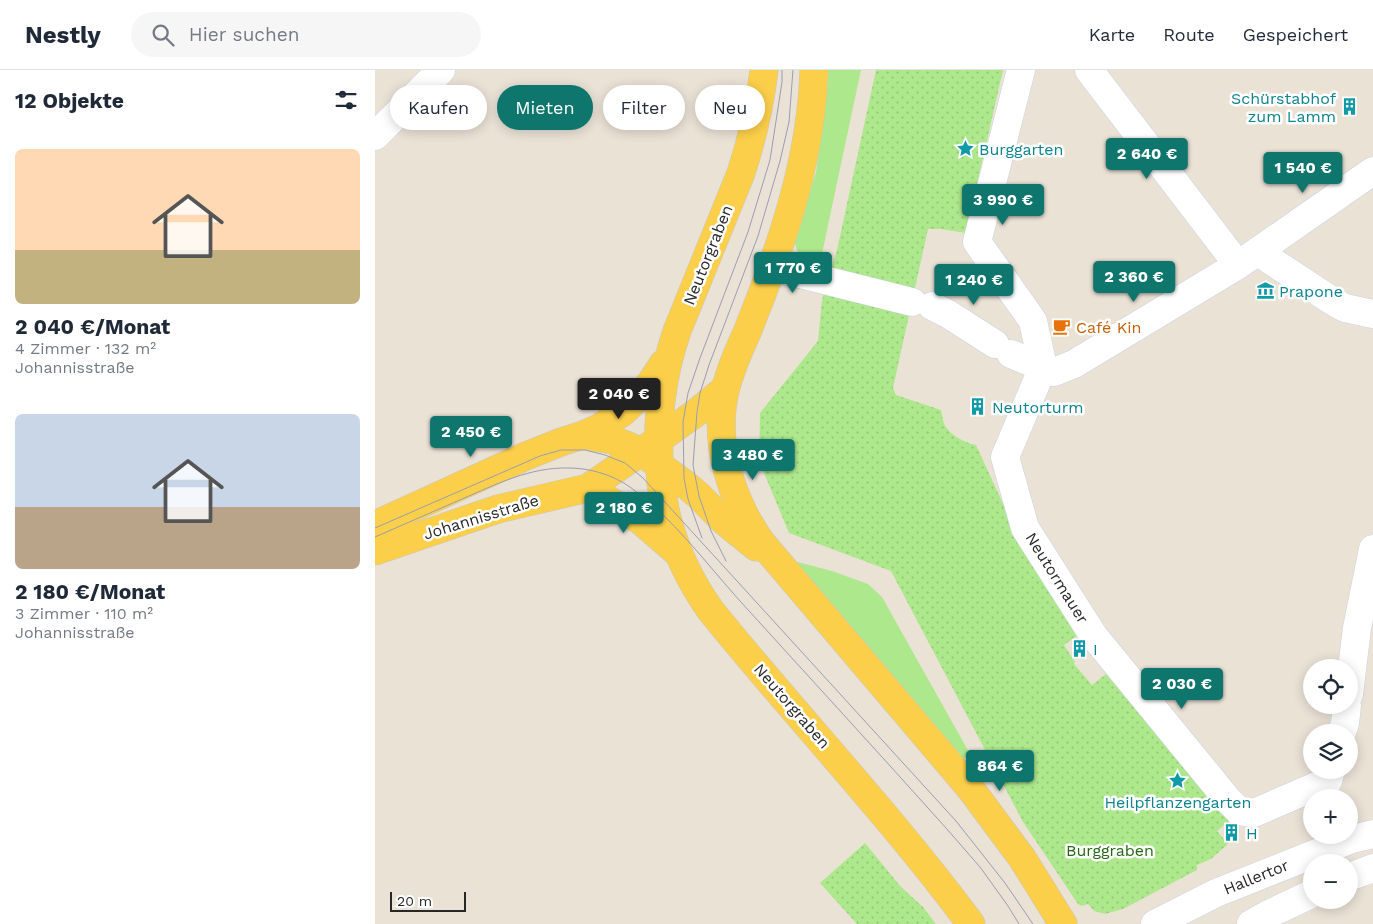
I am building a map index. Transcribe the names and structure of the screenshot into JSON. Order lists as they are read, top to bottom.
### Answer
{
  "streets": {
    "main road": ["Neutorgraben", "Johannisstraße"],
    "street": ["Neutormauer", "Hallertor"]
  },
  "crossings": [
    ["Neutorgraben", "Johannisstraße"]
  ],
  "parks": ["Burggraben"],
  "places": {
    "building": [
      "Schürstabhof zum Lamm",
      "Neutorturm",
      "I",
      "H"
    ],
    "place": ["Burggarten", "Heilpflanzengarten"],
    "museum": ["Prapone"],
    "cafe": ["Café Kin"]
  },
  "scale_bar": "20 m",
  "page": {
    "header": "Nestly",
    "search": "Hier suchen",
    "nav": ["Karte", "Route", "Gespeichert"],
    "heading": "12 Objekte",
    "chip": [
      "Kaufen",
      "Mieten",
      "Filter",
      "Neu"
    ],
    "list": [
      {
        "name": "2 040 €/Monat",
        "note": "4 Zimmer · 132 m² · Johannisstraße"
      },
      {
        "name": "2 180 €/Monat",
        "note": "3 Zimmer · 110 m² · Johannisstraße"
      }
    ],
    "price": [
      "2 640 €",
      "1 540 €",
      "3 990 €",
      "1 770 €",
      "2 360 €",
      "1 240 €",
      "2 040 €",
      "2 450 €",
      "3 480 €",
      "2 180 €",
      "2 030 €",
      "864 €"
    ],
    "map_buttons": ["+", "−"],
    "scale": "20 m"
  }
}
